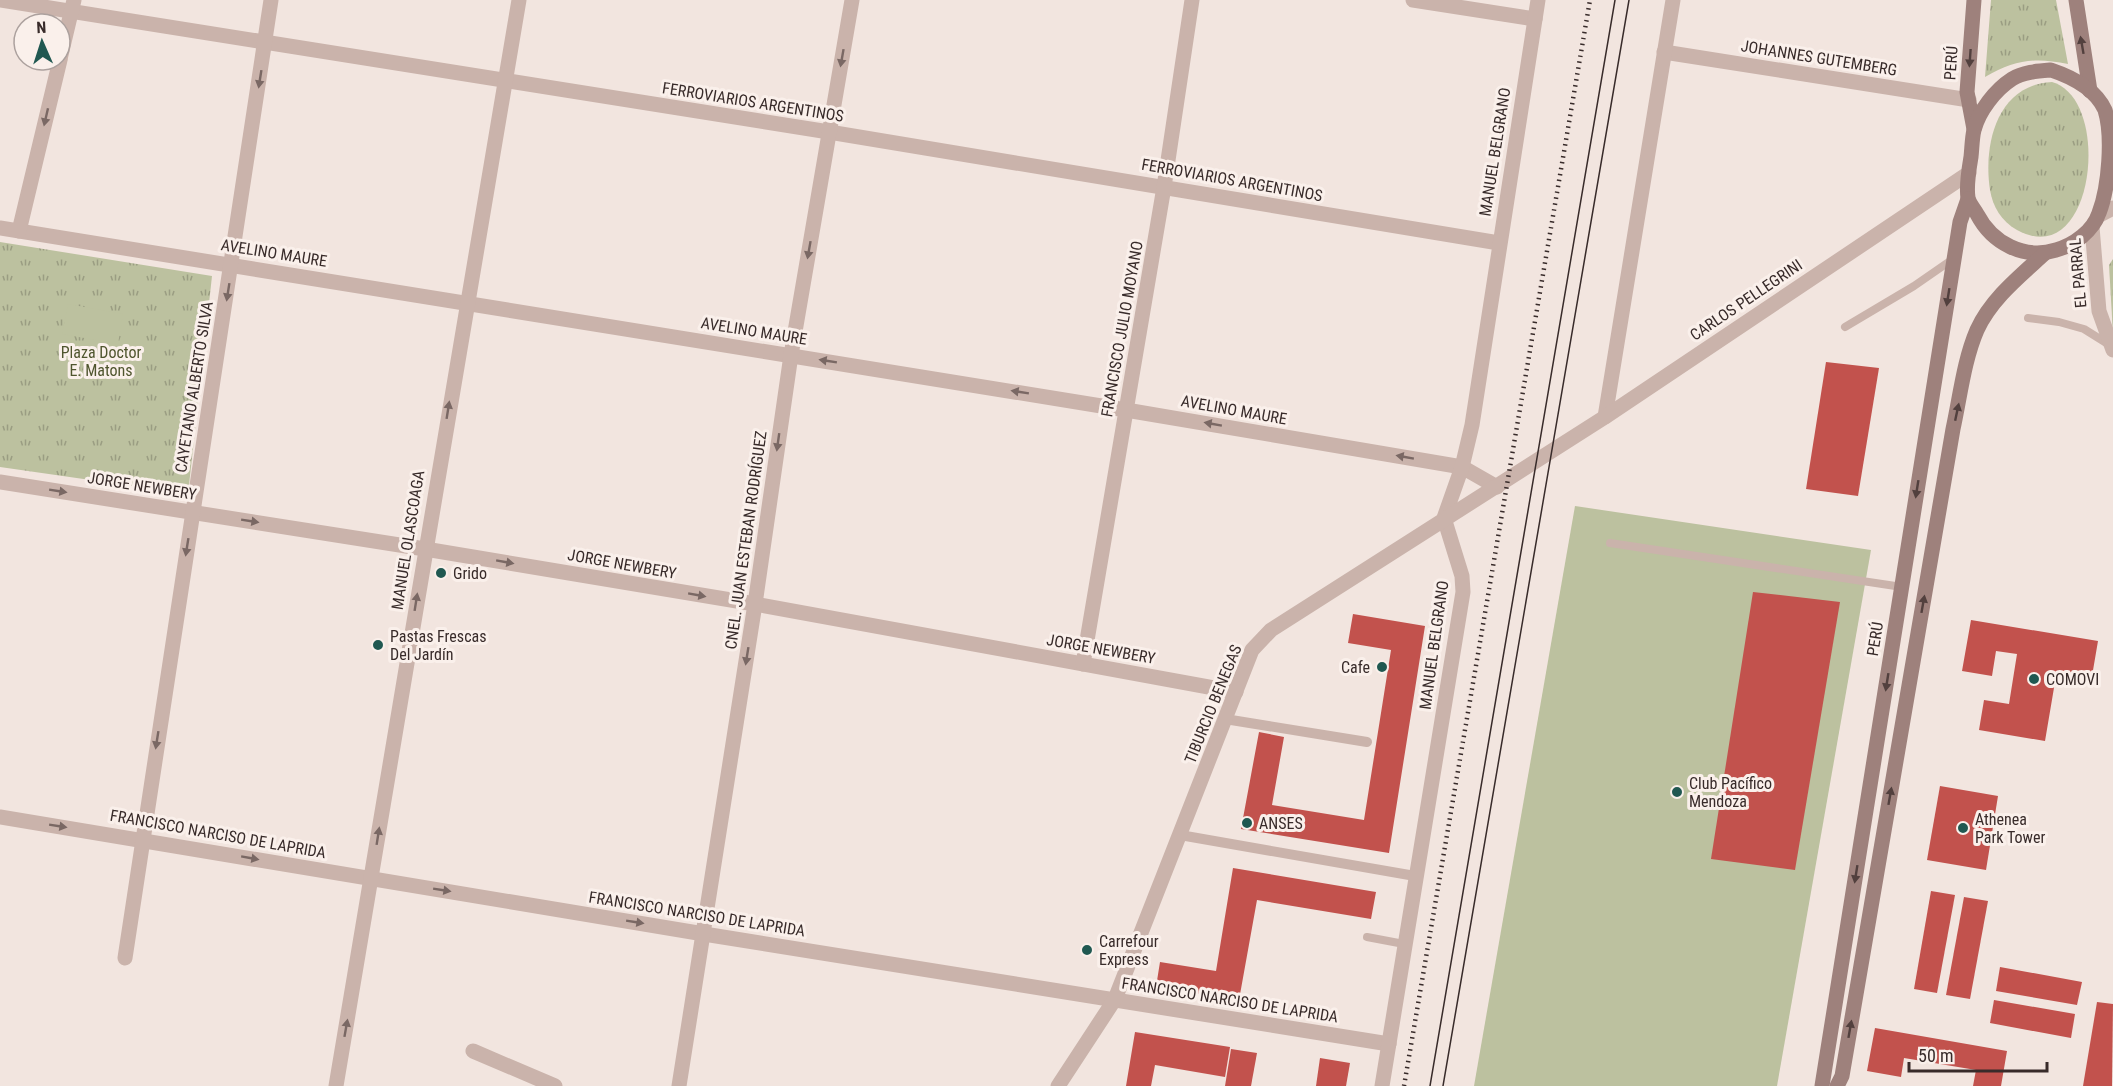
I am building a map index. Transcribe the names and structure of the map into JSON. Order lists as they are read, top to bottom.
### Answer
{
  "streets": {
    "main road": ["PERÚ"],
    "street": [
      "JOHANNES GUTEMBERG",
      "FERROVIARIOS ARGENTINOS",
      "MANUEL BELGRANO",
      "AVELINO MAURE",
      "EL PARRAL",
      "CARLOS PELLEGRINI",
      "FRANCISCO JULIO MOYANO",
      "CAYETANO ALBERTO SILVA",
      "JORGE NEWBERY",
      "MANUEL OLASCOAGA",
      "CNEL. JUAN ESTEBAN RODRÍGUEZ",
      "TIBURCIO BENEGAS",
      "FRANCISCO NARCISO DE LAPRIDA"
    ]
  },
  "crossings": [
    ["JOHANNES GUTEMBERG", "PERÚ"],
    ["PERÚ", "EL PARRAL"],
    ["PERÚ", "CARLOS PELLEGRINI"],
    ["FERROVIARIOS ARGENTINOS", "MANUEL BELGRANO"],
    ["FERROVIARIOS ARGENTINOS", "FRANCISCO JULIO MOYANO"],
    ["FERROVIARIOS ARGENTINOS", "CAYETANO ALBERTO SILVA"],
    ["FERROVIARIOS ARGENTINOS", "MANUEL OLASCOAGA"],
    ["FERROVIARIOS ARGENTINOS", "CNEL. JUAN ESTEBAN RODRÍGUEZ"],
    ["MANUEL BELGRANO", "AVELINO MAURE"],
    ["MANUEL BELGRANO", "TIBURCIO BENEGAS"],
    ["MANUEL BELGRANO", "FRANCISCO NARCISO DE LAPRIDA"],
    ["AVELINO MAURE", "FRANCISCO JULIO MOYANO"],
    ["AVELINO MAURE", "CAYETANO ALBERTO SILVA"],
    ["AVELINO MAURE", "MANUEL OLASCOAGA"],
    ["AVELINO MAURE", "CNEL. JUAN ESTEBAN RODRÍGUEZ"],
    ["AVELINO MAURE", "TIBURCIO BENEGAS"],
    ["EL PARRAL", "CARLOS PELLEGRINI"],
    ["CARLOS PELLEGRINI", "TIBURCIO BENEGAS"],
    ["FRANCISCO JULIO MOYANO", "JORGE NEWBERY"],
    ["CAYETANO ALBERTO SILVA", "JORGE NEWBERY"],
    ["CAYETANO ALBERTO SILVA", "FRANCISCO NARCISO DE LAPRIDA"],
    ["JORGE NEWBERY", "MANUEL OLASCOAGA"],
    ["JORGE NEWBERY", "CNEL. JUAN ESTEBAN RODRÍGUEZ"],
    ["JORGE NEWBERY", "TIBURCIO BENEGAS"],
    ["MANUEL OLASCOAGA", "FRANCISCO NARCISO DE LAPRIDA"],
    ["CNEL. JUAN ESTEBAN RODRÍGUEZ", "FRANCISCO NARCISO DE LAPRIDA"],
    ["TIBURCIO BENEGAS", "FRANCISCO NARCISO DE LAPRIDA"]
  ],
  "one_way": [
    "AVELINO MAURE",
    "CAYETANO ALBERTO SILVA",
    "JORGE NEWBERY",
    "MANUEL OLASCOAGA",
    "CNEL. JUAN ESTEBAN RODRÍGUEZ",
    "FRANCISCO NARCISO DE LAPRIDA"
  ],
  "parks": ["Plaza Doctor E. Matons"],
  "places": [
    "Grido",
    "Pastas Frescas Del Jardín",
    "Cafe",
    "COMOVI",
    "Club Pacífico Mendoza",
    "ANSES",
    "Athenea Park Tower",
    "Carrefour Express"
  ],
  "scale_bar": "50 m",
  "north": "top"
}
